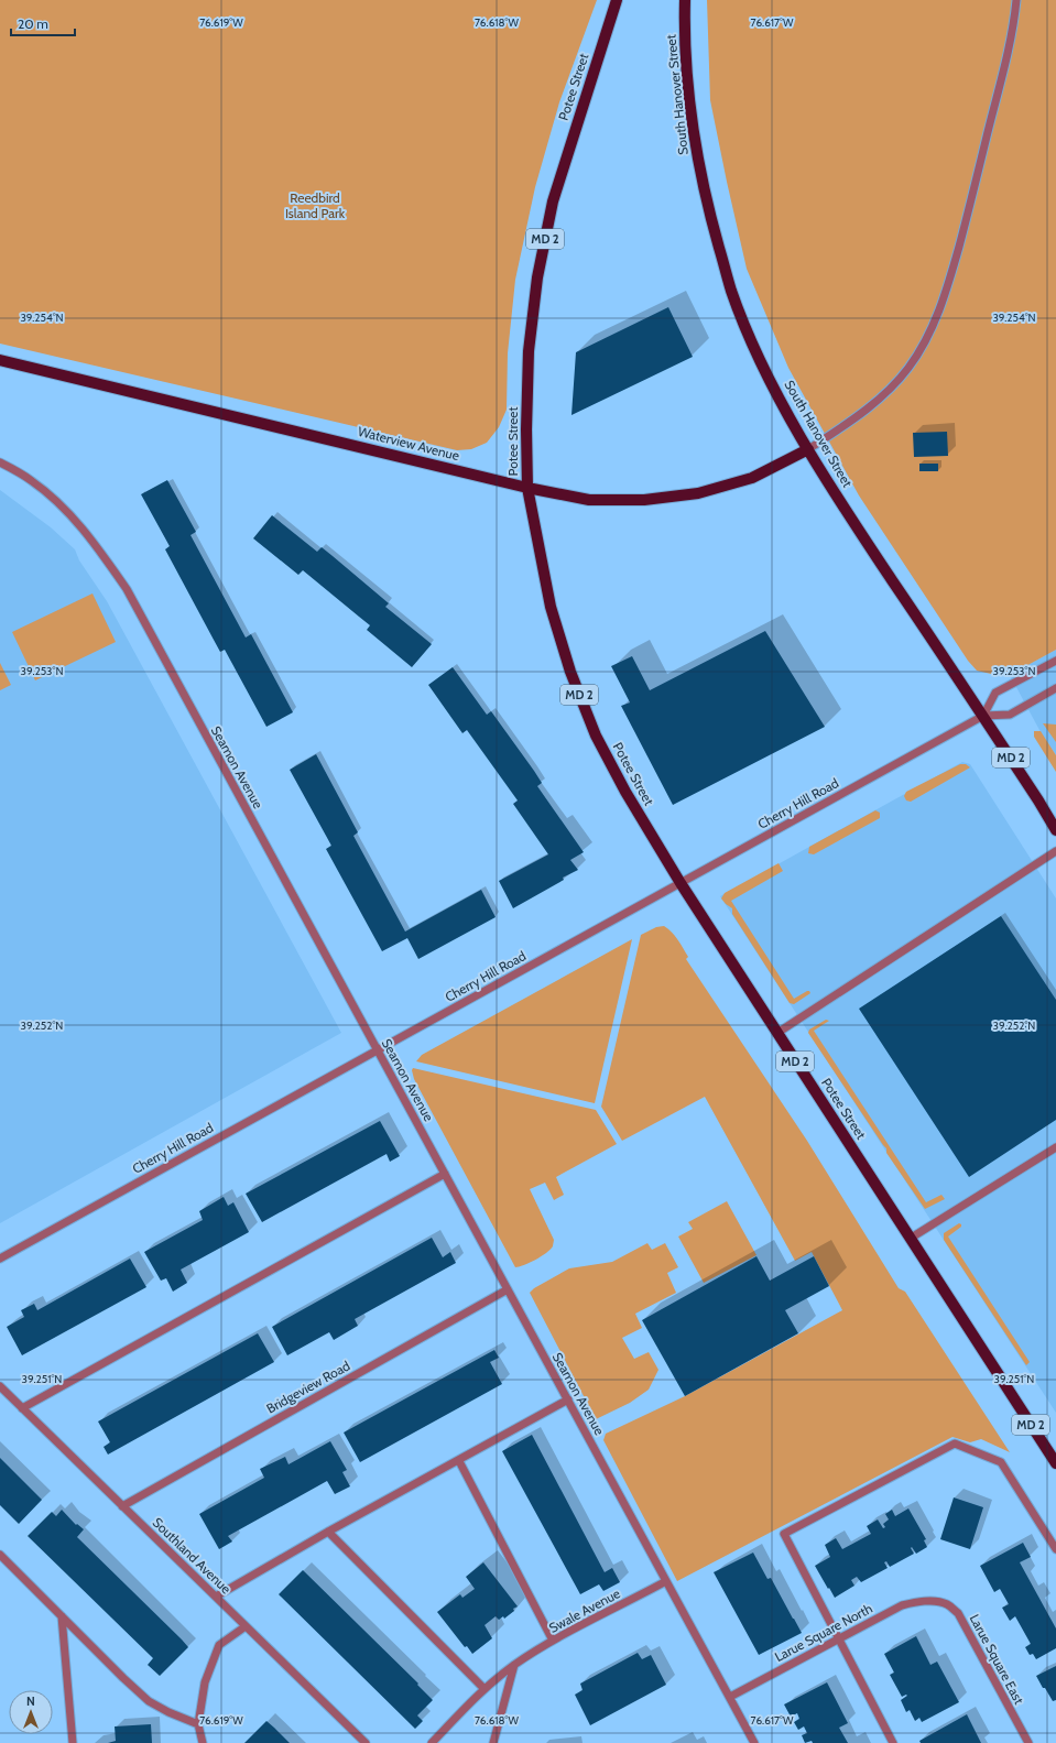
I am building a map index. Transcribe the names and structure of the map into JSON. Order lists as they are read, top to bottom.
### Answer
{
  "streets": {
    "main road": [
      "Potee Street",
      "South Hanover Street",
      "MD 2",
      "Waterview Avenue"
    ],
    "street": [
      "Seamon Avenue",
      "Cherry Hill Road",
      "Bridgeview Road",
      "Southland Avenue",
      "Swale Avenue",
      "Larue Square North",
      "Larue Square East"
    ]
  },
  "crossings": [
    ["Potee Street", "Waterview Avenue"],
    ["Potee Street", "Cherry Hill Road"],
    ["South Hanover Street", "Waterview Avenue"],
    ["South Hanover Street", "Cherry Hill Road"],
    ["Seamon Avenue", "Cherry Hill Road"],
    ["Seamon Avenue", "Bridgeview Road"],
    ["Seamon Avenue", "Swale Avenue"],
    ["Seamon Avenue", "Larue Square North"],
    ["Bridgeview Road", "Southland Avenue"],
    ["Larue Square North", "Larue Square East"]
  ],
  "parks": ["Reedbird Island Park"],
  "scale_bar": "20 m",
  "north": "top",
  "coordinates": [
    "76.619°W",
    "76.618°W",
    "76.617°W",
    "39.254°N",
    "39.253°N",
    "39.252°N",
    "39.251°N"
  ]
}
